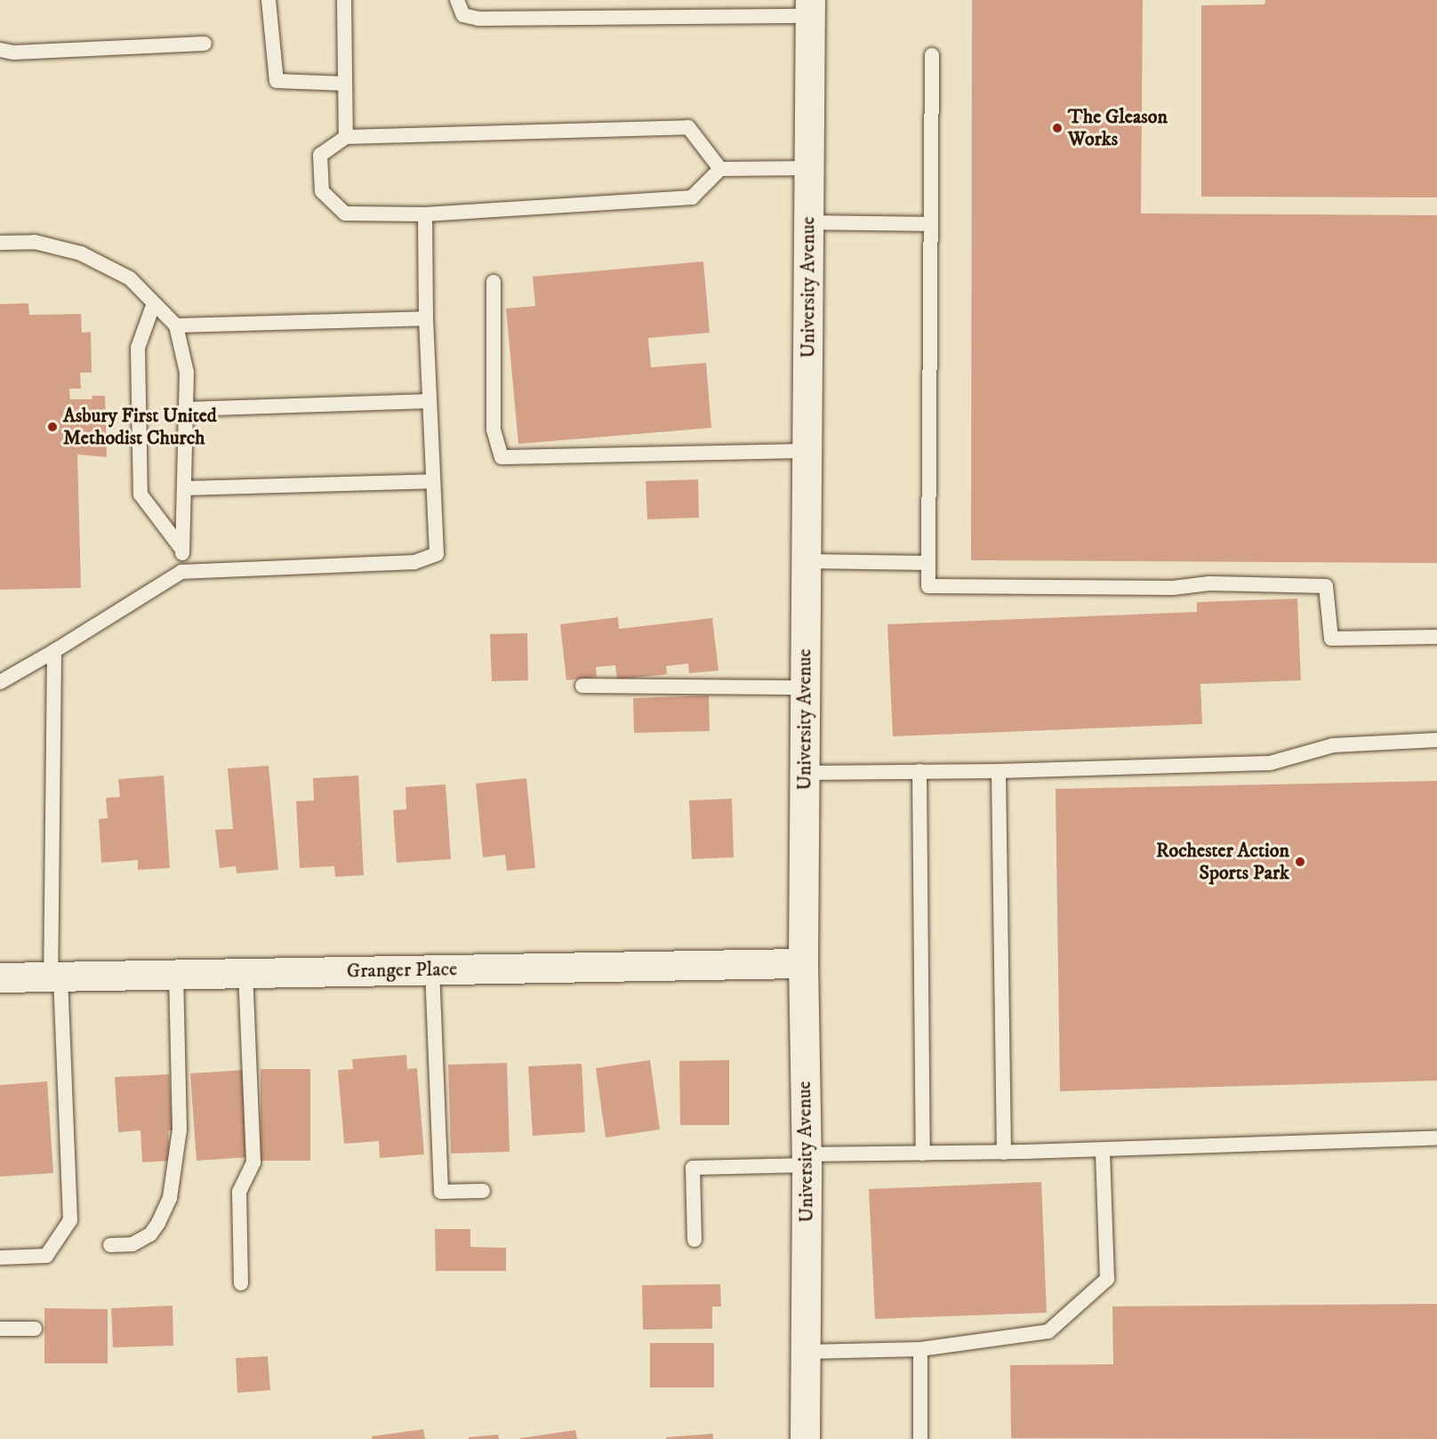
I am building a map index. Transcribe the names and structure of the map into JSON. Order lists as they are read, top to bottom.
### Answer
{
  "streets": {
    "main road": ["University Avenue", "Granger Place"]
  },
  "crossings": [
    ["University Avenue", "Granger Place"]
  ],
  "places": ["The Gleason Works", "Asbury First United Methodist Church", "Rochester Action Sports Park"]
}
